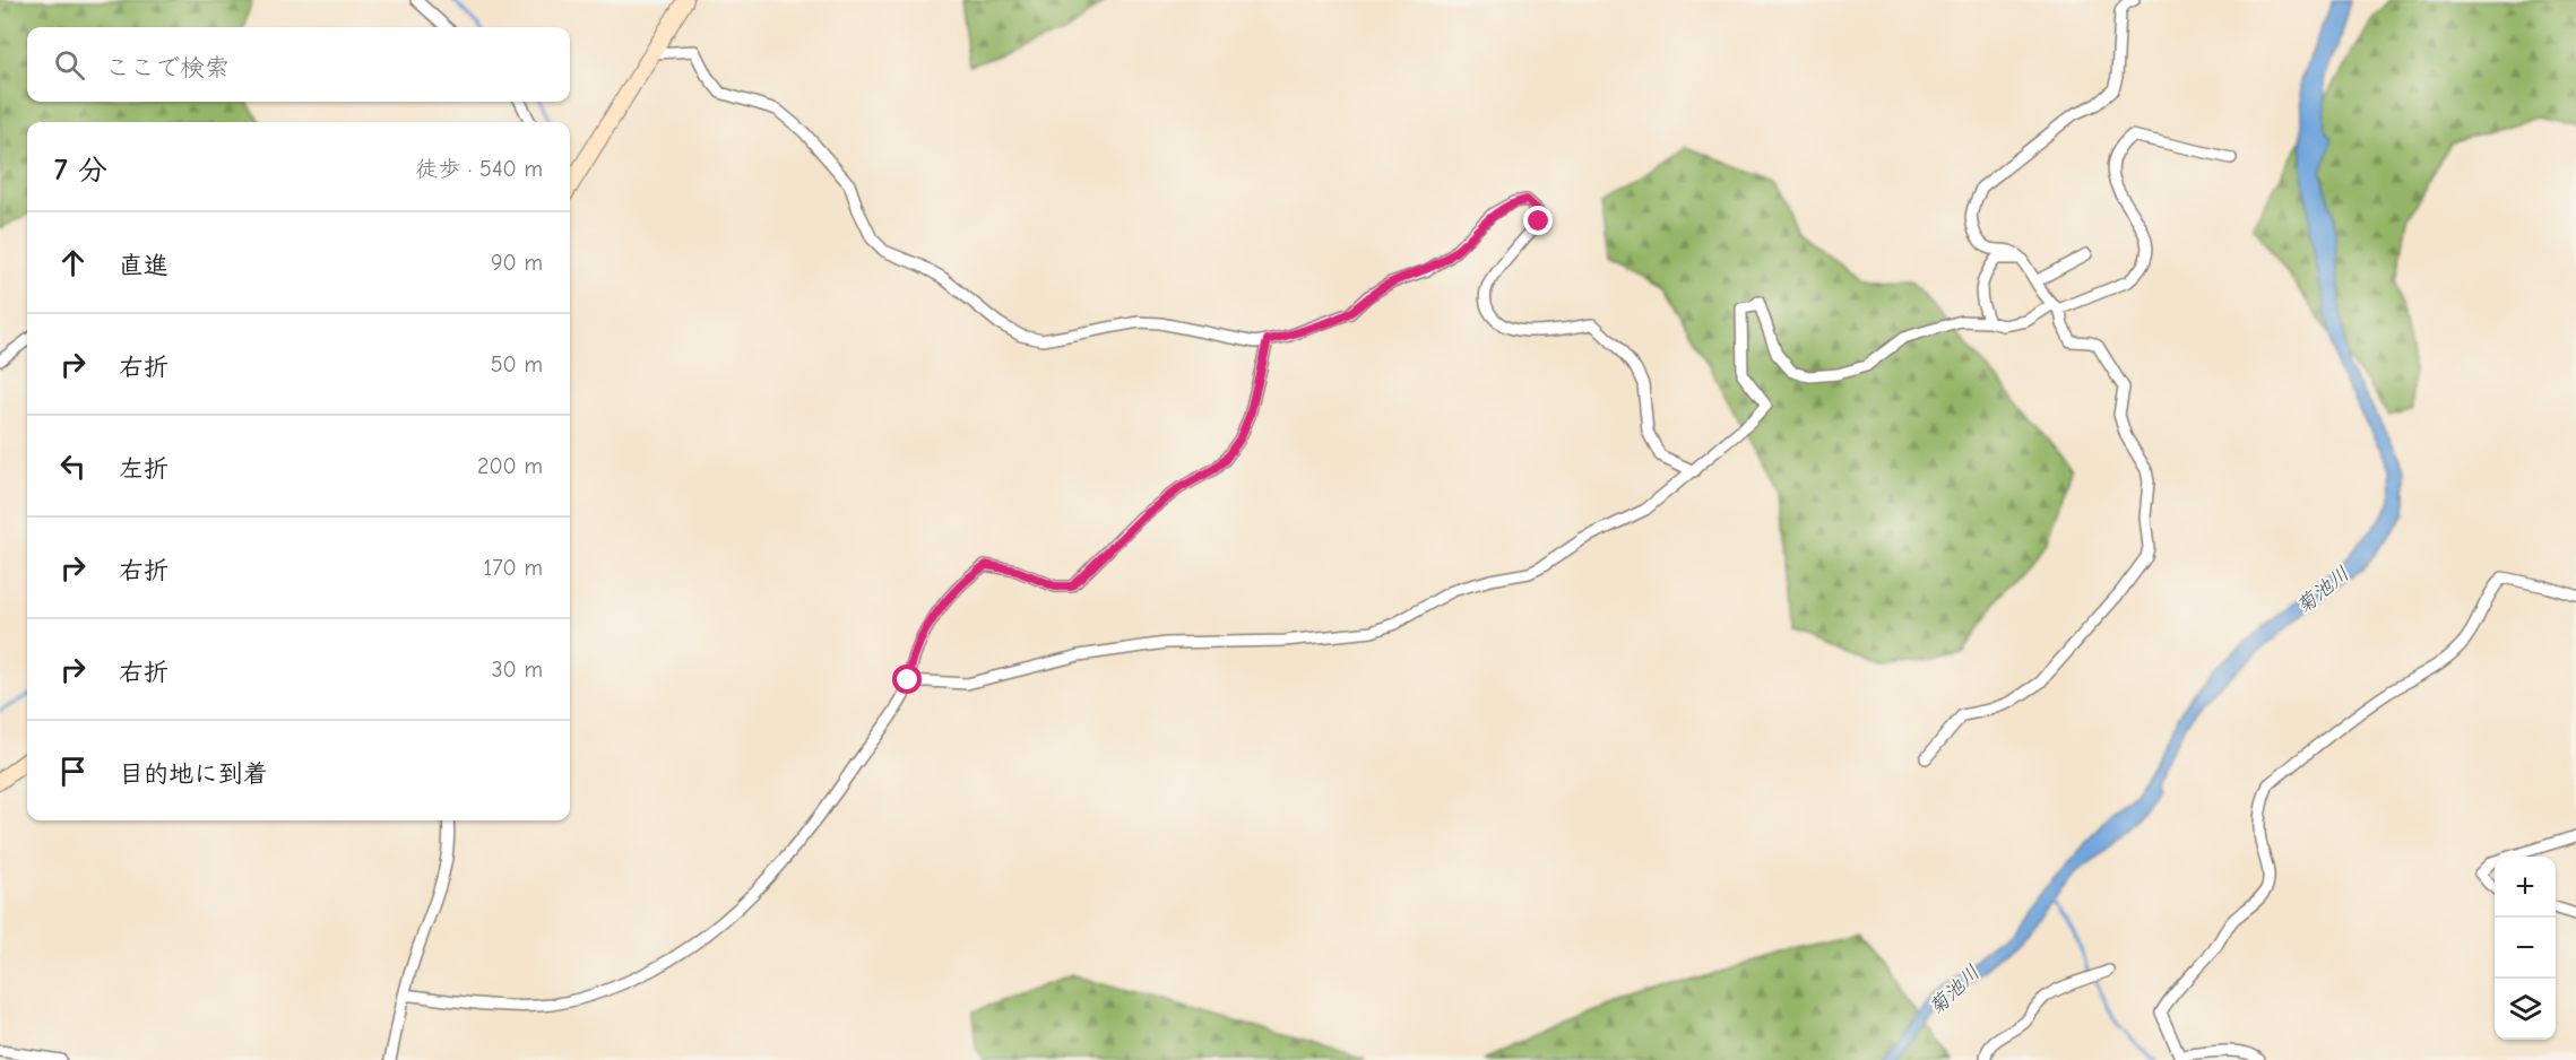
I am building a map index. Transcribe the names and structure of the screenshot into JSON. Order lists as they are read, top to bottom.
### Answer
{
  "water": ["菊池川"],
  "page": {
    "search": "ここで検索",
    "heading": ["7 分", "徒歩 · 540 m"],
    "list": [
      ["直進", "90 m"],
      ["右折", "50 m"],
      ["左折", "200 m"],
      ["右折", "170 m"],
      ["右折", "30 m"],
      "目的地に到着"
    ],
    "map_buttons": ["+", "−"]
  }
}
